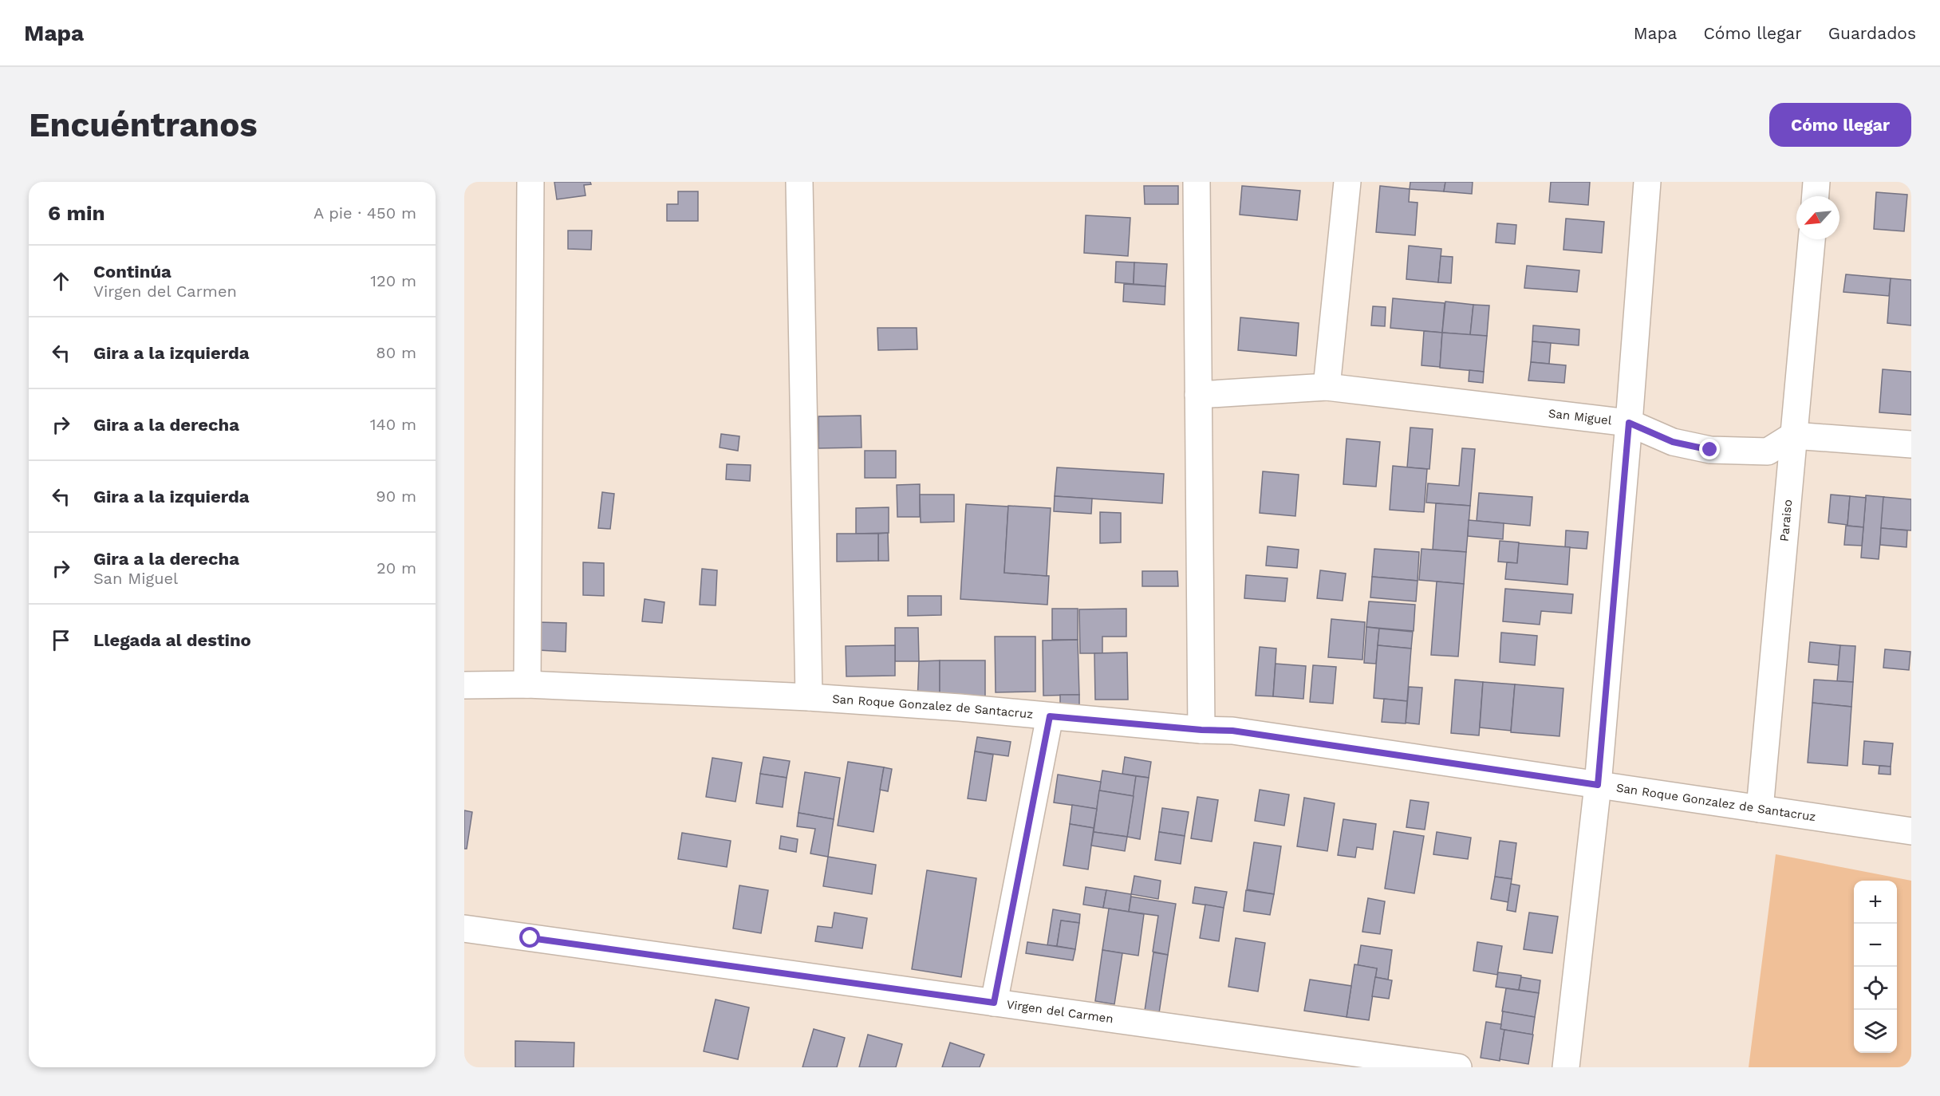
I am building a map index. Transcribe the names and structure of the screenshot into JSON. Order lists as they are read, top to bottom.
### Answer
{
  "streets": {
    "street": [
      "San Miguel",
      "Paraiso",
      "San Roque Gonzalez de Santacruz",
      "Virgen del Carmen"
    ]
  },
  "crossings": [
    ["San Miguel", "Paraiso"],
    ["Paraiso", "San Roque Gonzalez de Santacruz"]
  ],
  "north": "bottom left",
  "page": {
    "header": "Mapa",
    "nav": ["Mapa", "Cómo llegar", "Guardados"],
    "buttons": "Cómo llegar",
    "title": "Encuéntranos",
    "heading": ["6 min", "A pie · 450 m"],
    "list": [
      ["Continúa", "Virgen del Carmen", "120 m"],
      ["Gira a la izquierda", "80 m"],
      ["Gira a la derecha", "140 m"],
      ["Gira a la izquierda", "90 m"],
      ["Gira a la derecha", "San Miguel", "20 m"],
      "Llegada al destino"
    ],
    "map_buttons": ["+", "−"]
  }
}
